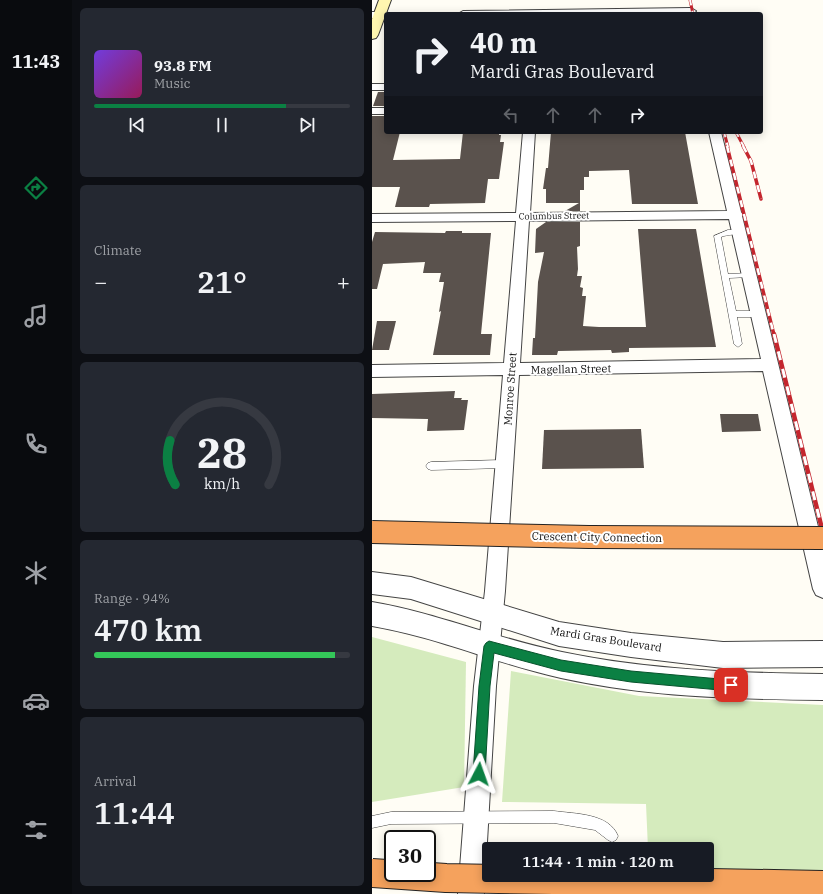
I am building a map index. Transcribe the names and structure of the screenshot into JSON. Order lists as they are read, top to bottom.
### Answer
{
  "streets": {
    "highway": ["Crescent City Connection"],
    "street": [
      "Columbus Street",
      "Magellan Street",
      "Monroe Street",
      "Mardi Gras Boulevard"
    ]
  },
  "crossings": [
    ["Columbus Street", "Monroe Street"],
    ["Magellan Street", "Monroe Street"],
    ["Monroe Street", "Mardi Gras Boulevard"]
  ],
  "page": {
    "tabs": "11:43",
    "turn": ["40 m", "Mardi Gras Boulevard"],
    "song": ["93.8 FM", "Music"],
    "tile": [
      "Climate",
      ["Range · 94%", "470 km"],
      ["Arrival", "11:44"]
    ],
    "heat": ["−", "21°", "+"],
    "limit": "30",
    "trip": "11:44 · 1 min · 120 m",
    "gauge": ["28", "km/h"]
  }
}
